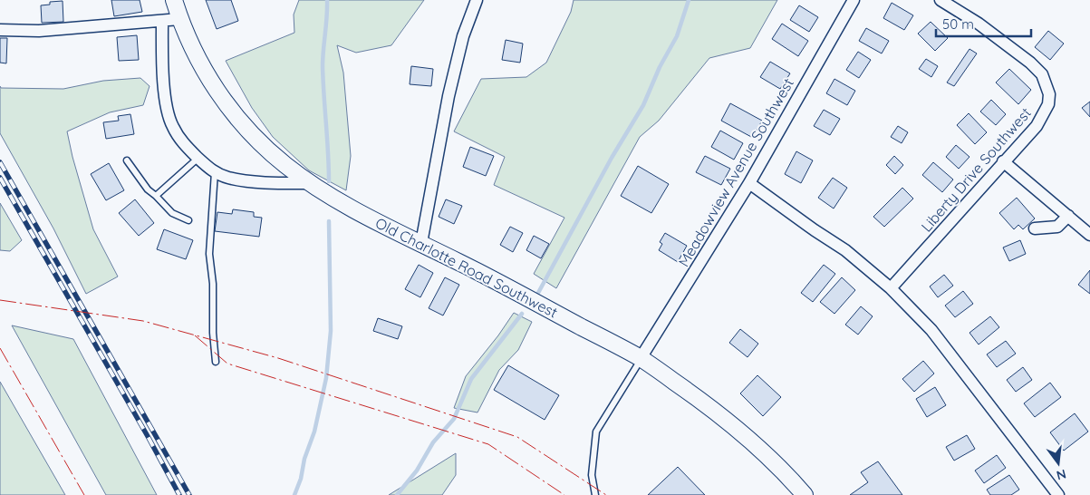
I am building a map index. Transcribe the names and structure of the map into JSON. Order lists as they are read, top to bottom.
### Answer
{
  "streets": {
    "street": ["Liberty Drive Southwest", "Meadowview Avenue Southwest", "Old Charlotte Road Southwest"]
  },
  "crossings": [
    ["Meadowview Avenue Southwest", "Old Charlotte Road Southwest"]
  ],
  "scale_bar": "50 m",
  "north": "bottom"
}
